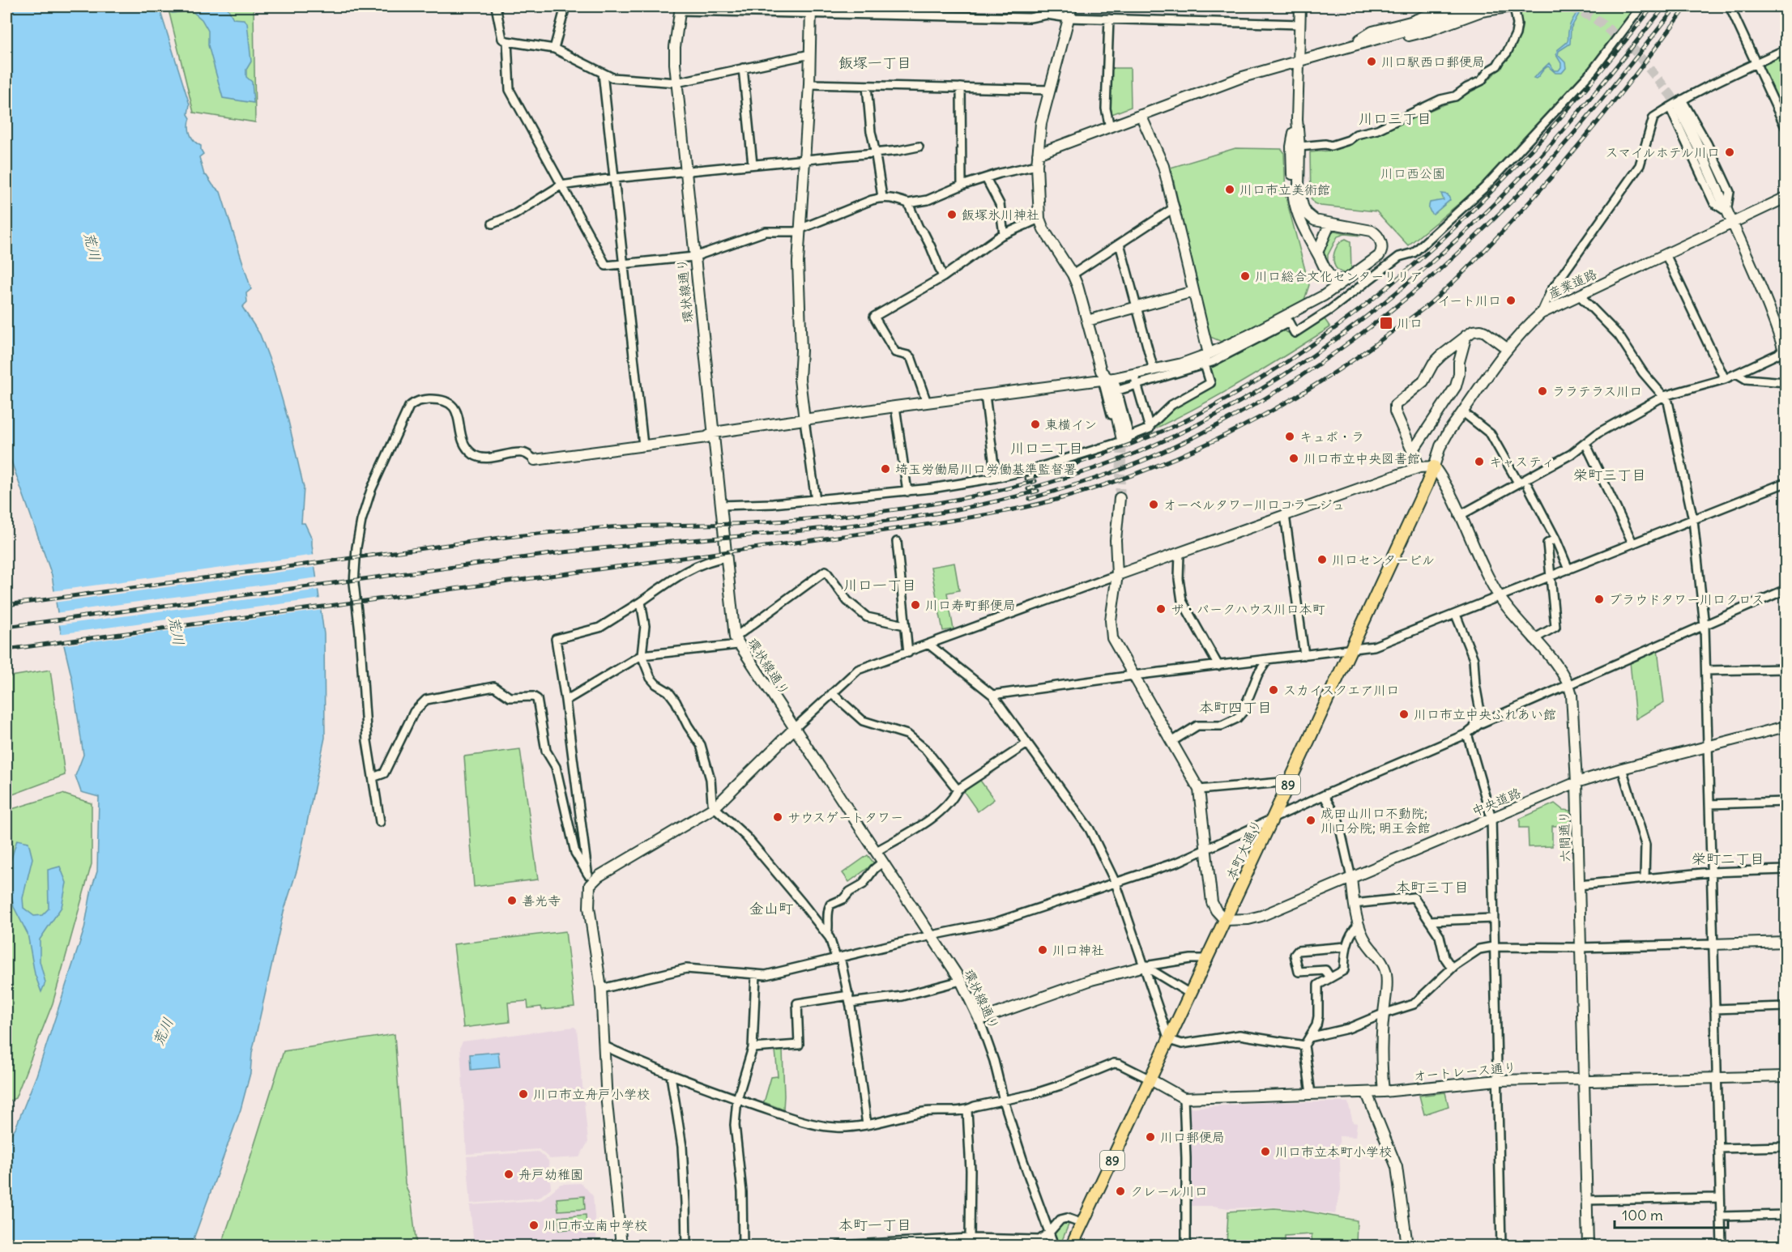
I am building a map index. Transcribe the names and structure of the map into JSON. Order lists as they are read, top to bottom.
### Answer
{
  "streets": {
    "main road": ["89", "本町大通り"],
    "street": [
      "産業道路",
      "環状線通り",
      "中央道路",
      "六間通り",
      "オートレース通り"
    ]
  },
  "crossings": [
    ["産業道路", "六間通り"],
    ["産業道路", "本町大通り"],
    ["中央道路", "六間通り"],
    ["中央道路", "本町大通り"],
    ["六間通り", "本町大通り"],
    ["六間通り", "オートレース通り"]
  ],
  "districts": [
    "飯塚一丁目",
    "川口三丁目",
    "川口二丁目",
    "栄町三丁目",
    "川口一丁目",
    "本町四丁目",
    "栄町二丁目",
    "本町三丁目",
    "金山町",
    "本町一丁目"
  ],
  "water": ["荒川"],
  "parks": ["川口西公園"],
  "places": {
    "other": [
      "川口駅西口郵便局",
      "スマイルホテル川口",
      "川口市立美術館",
      "飯塚氷川神社",
      "川口総合文化センターリリア",
      "イート川口",
      "ララテラス川口",
      "東横イン",
      "キュポ・ラ",
      "川口市立中央図書館",
      "キャスティ",
      "埼玉労働局川口労働基準監督署",
      "オーベルタワー川口コラージュ",
      "川口センタービル",
      "プラウドタワー川口クロス",
      "川口寿町郵便局",
      "ザ・パークハウス川口本町",
      "スカイスクエア川口",
      "川口市立中央ふれあい館",
      "サウスゲートタワー",
      "成田山川口不動院; 川口分院; 明王会館",
      "善光寺",
      "川口神社",
      "川口市立舟戸小学校",
      "川口郵便局",
      "川口市立本町小学校",
      "舟戸幼稚園",
      "クレール川口",
      "川口市立南中学校"
    ],
    "transit": ["川口"]
  },
  "scale_bar": "100 m"
}
